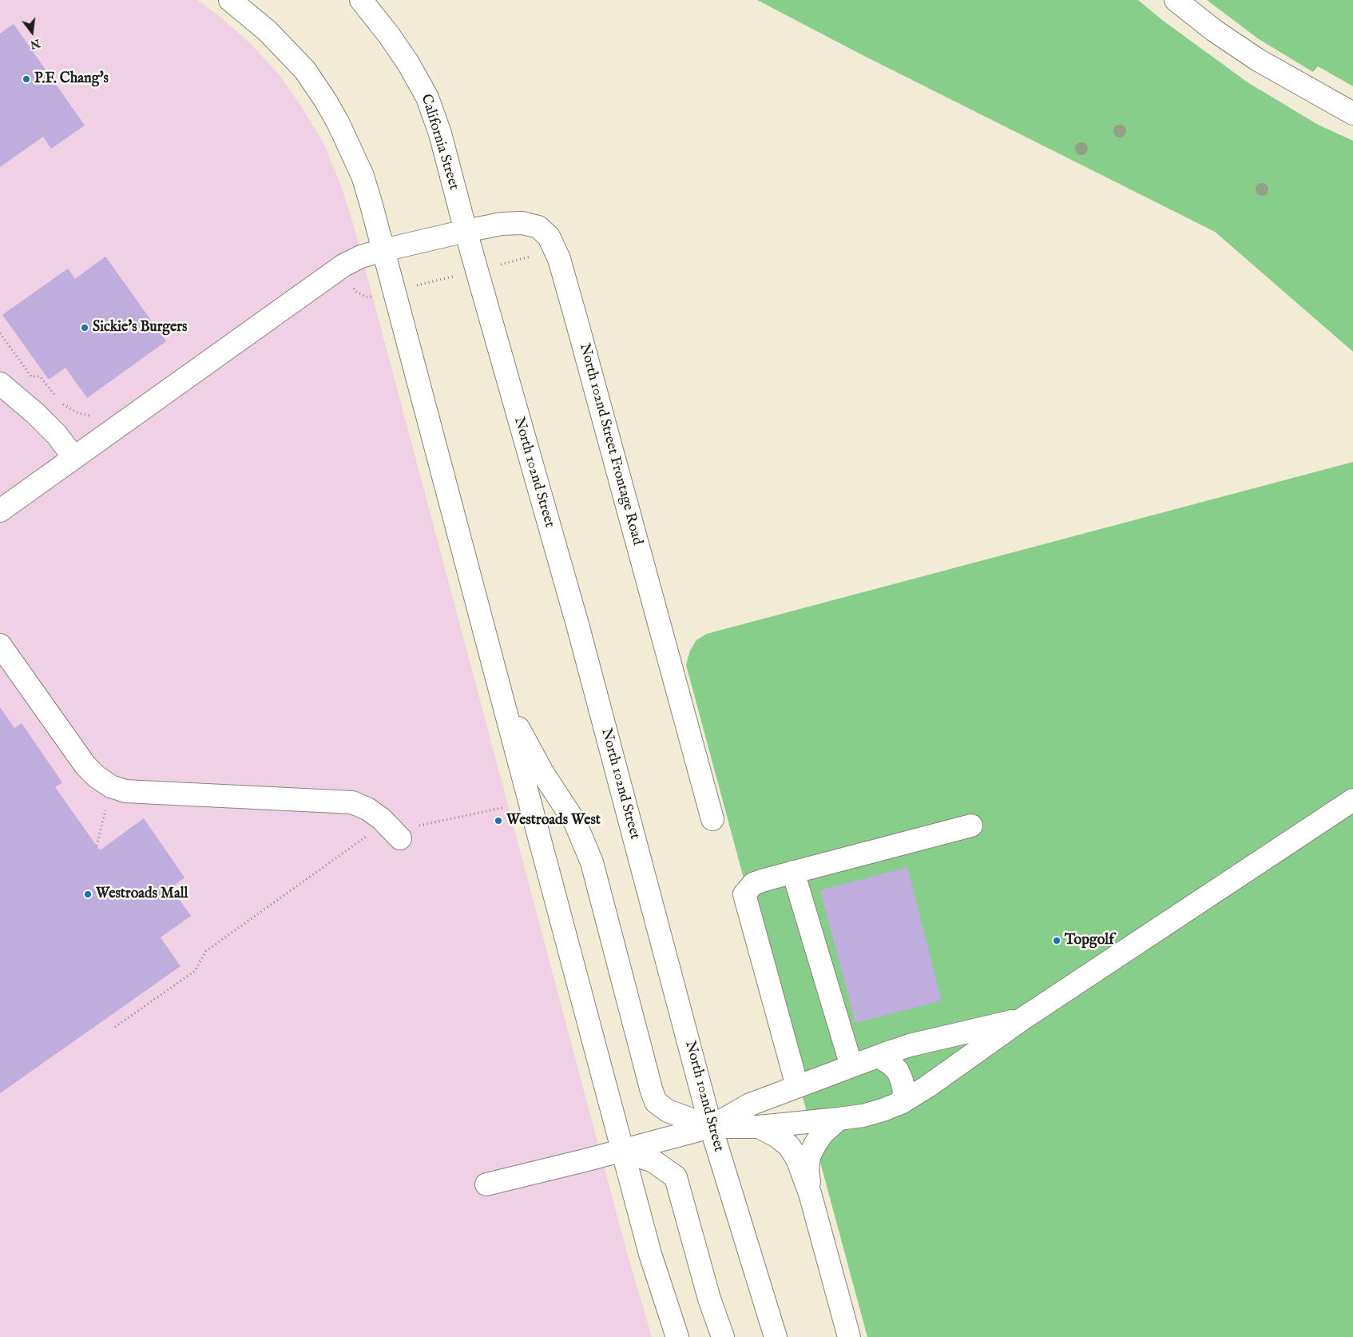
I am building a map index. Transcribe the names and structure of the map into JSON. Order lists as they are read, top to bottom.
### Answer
{
  "streets": {
    "main road": ["California Street", "North 102nd Street Frontage Road", "North 102nd Street"]
  },
  "crossings": [
    ["California Street", "North 102nd Street Frontage Road"],
    ["California Street", "North 102nd Street"],
    ["North 102nd Street Frontage Road", "North 102nd Street"]
  ],
  "places": [
    "P.F. Chang's",
    "Sickie's Burgers",
    "Westroads West",
    "Westroads Mall",
    "Topgolf"
  ],
  "north": "bottom"
}
